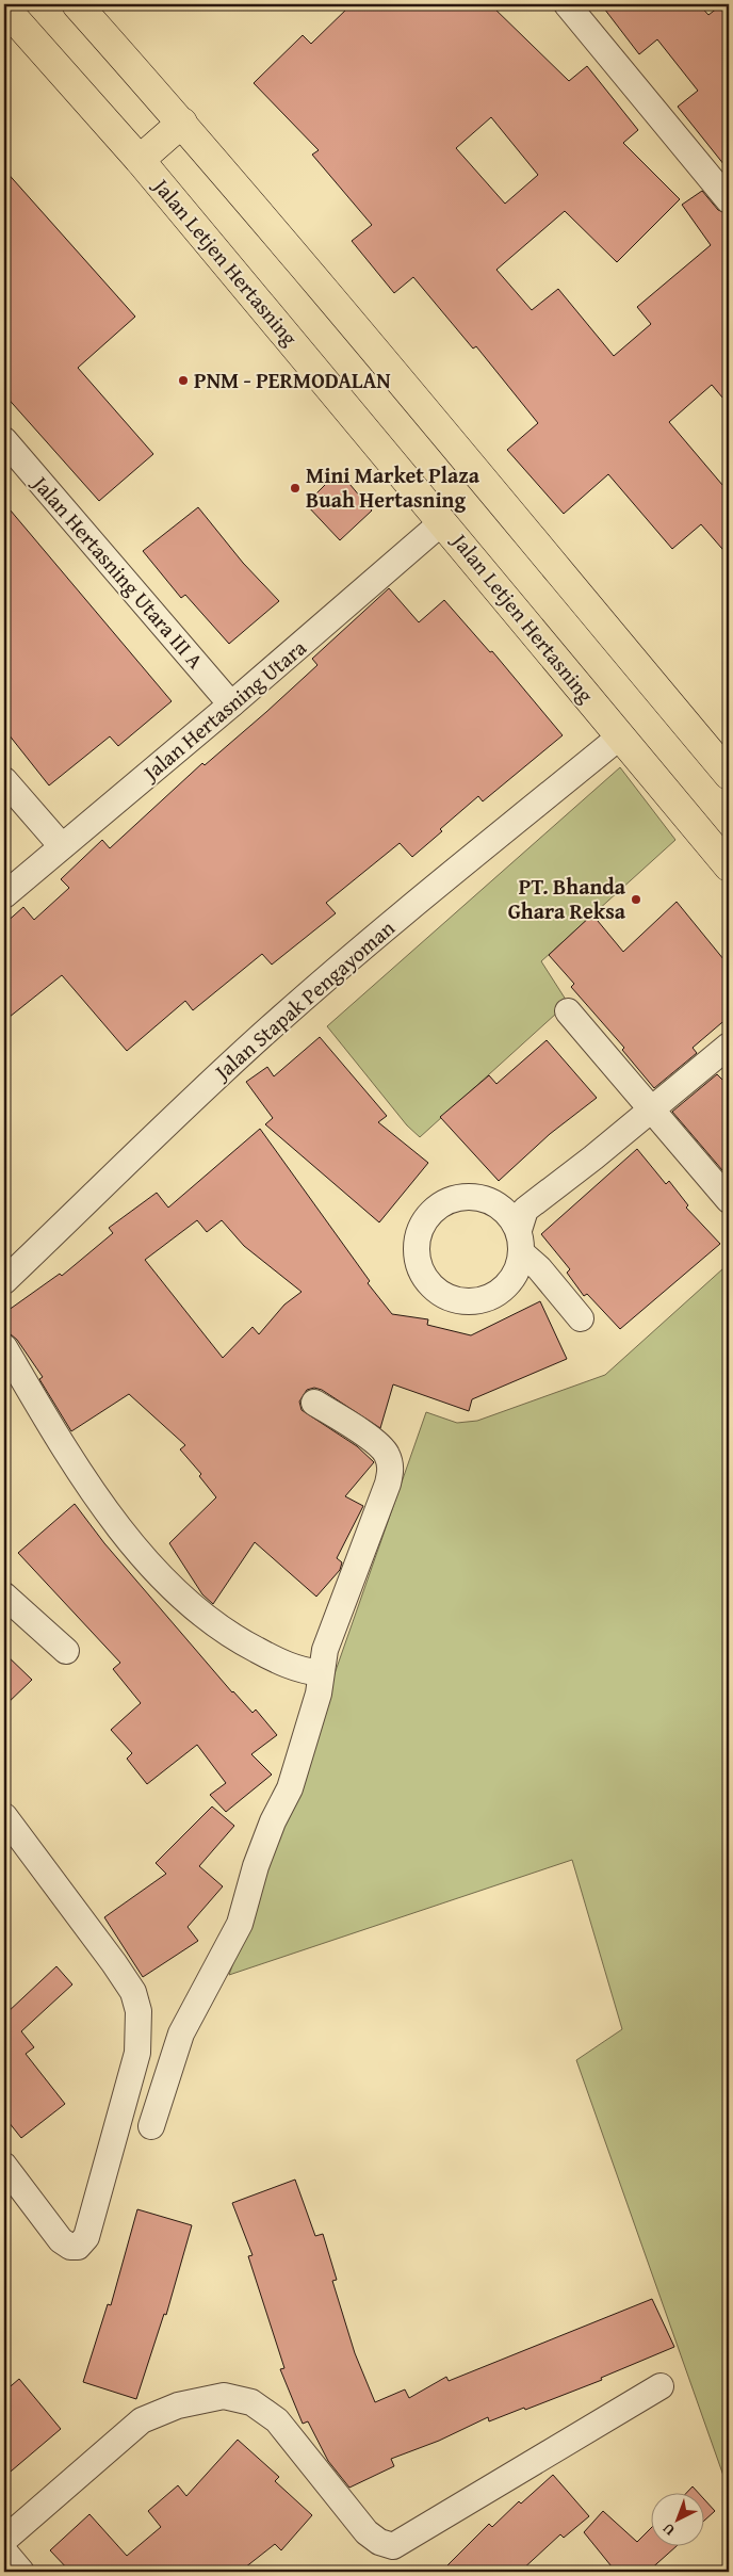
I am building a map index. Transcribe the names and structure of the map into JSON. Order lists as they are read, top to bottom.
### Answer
{
  "streets": {
    "main road": ["Jalan Letjen Hertasning"],
    "street": ["Jalan Hertasning Utara III A", "Jalan Hertasning Utara", "Jalan Stapak Pengayoman"]
  },
  "crossings": [
    ["Jalan Letjen Hertasning", "Jalan Hertasning Utara"],
    ["Jalan Letjen Hertasning", "Jalan Stapak Pengayoman"],
    ["Jalan Hertasning Utara III A", "Jalan Hertasning Utara"]
  ],
  "places": ["PNM - PERMODALAN", "Mini Market Plaza Buah Hertasning", "PT. Bhanda Ghara Reksa"],
  "north": "bottom left"
}
